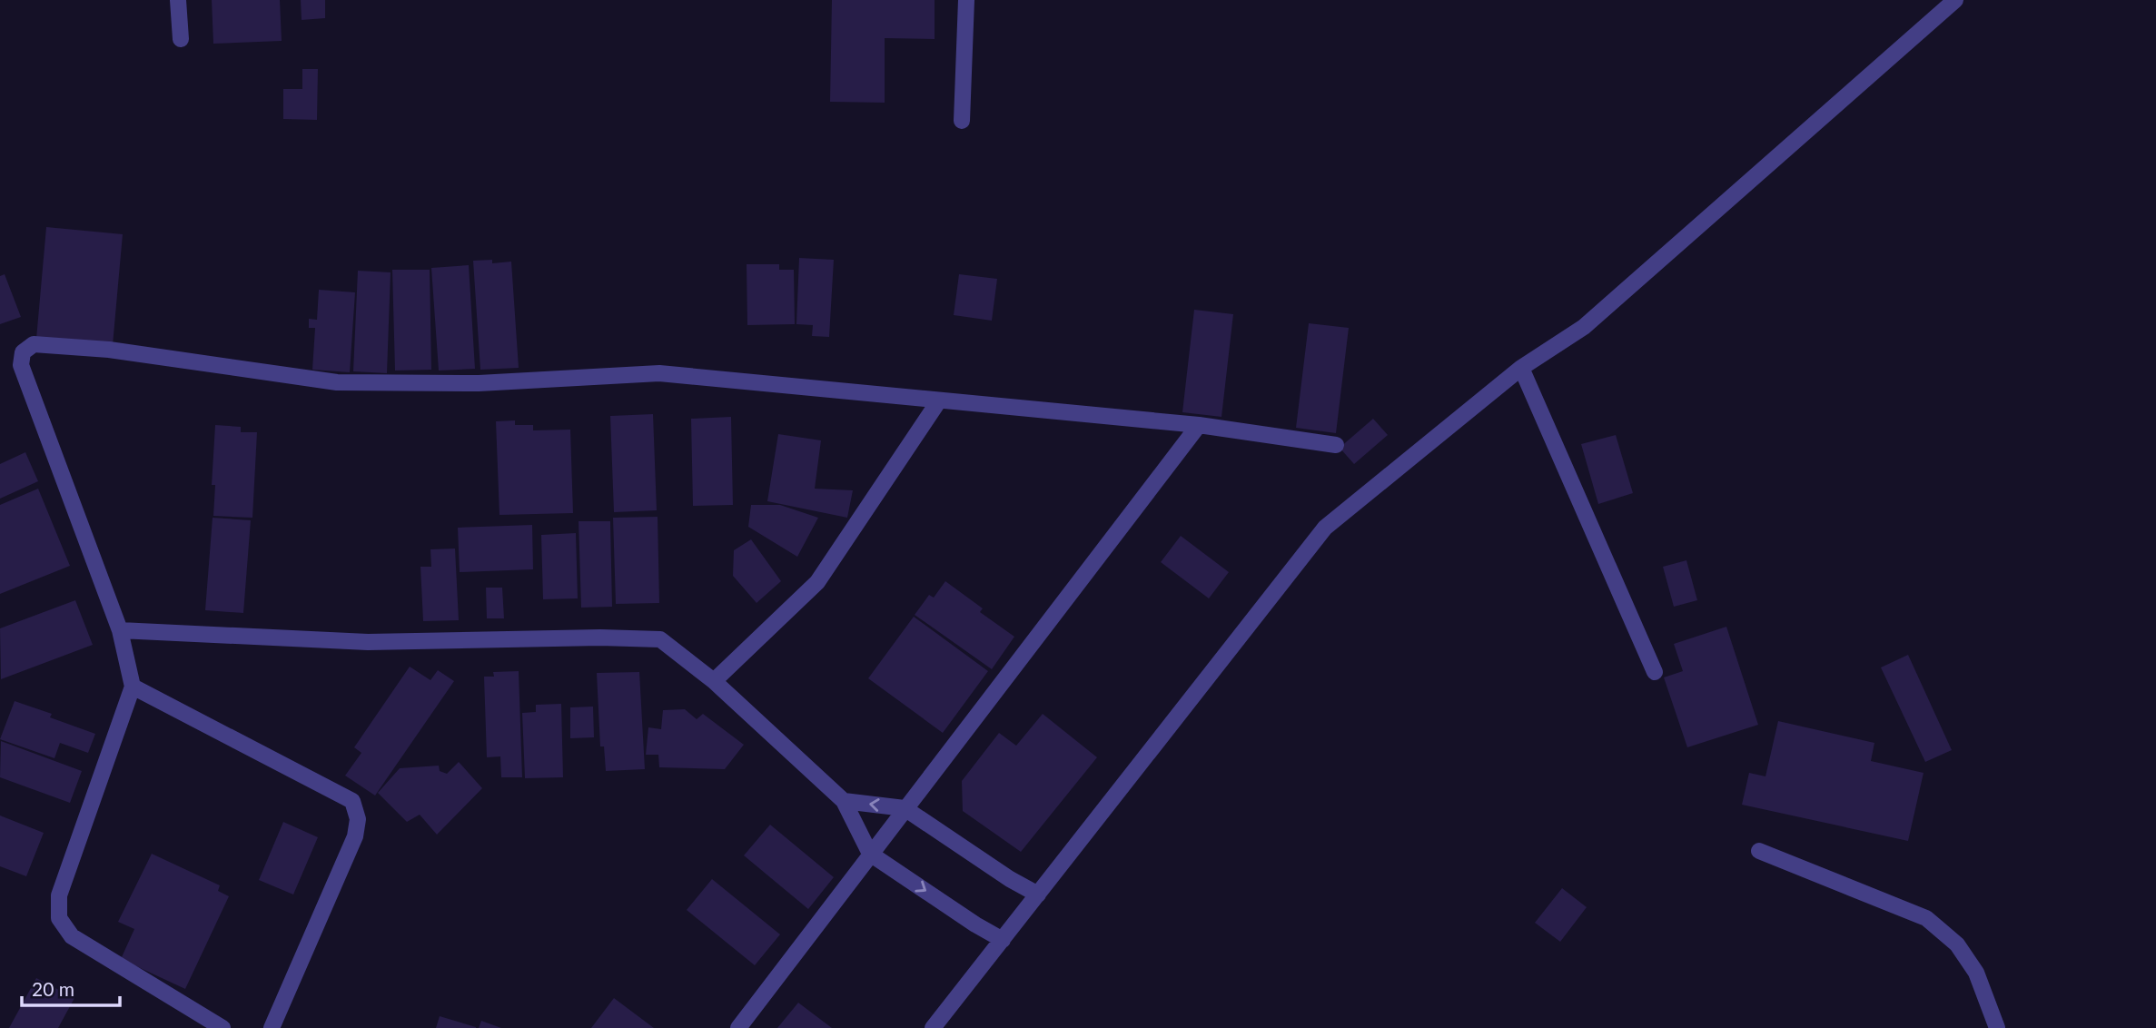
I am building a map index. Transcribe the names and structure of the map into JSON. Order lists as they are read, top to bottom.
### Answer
{
  "scale_bar": "20 m"
}
